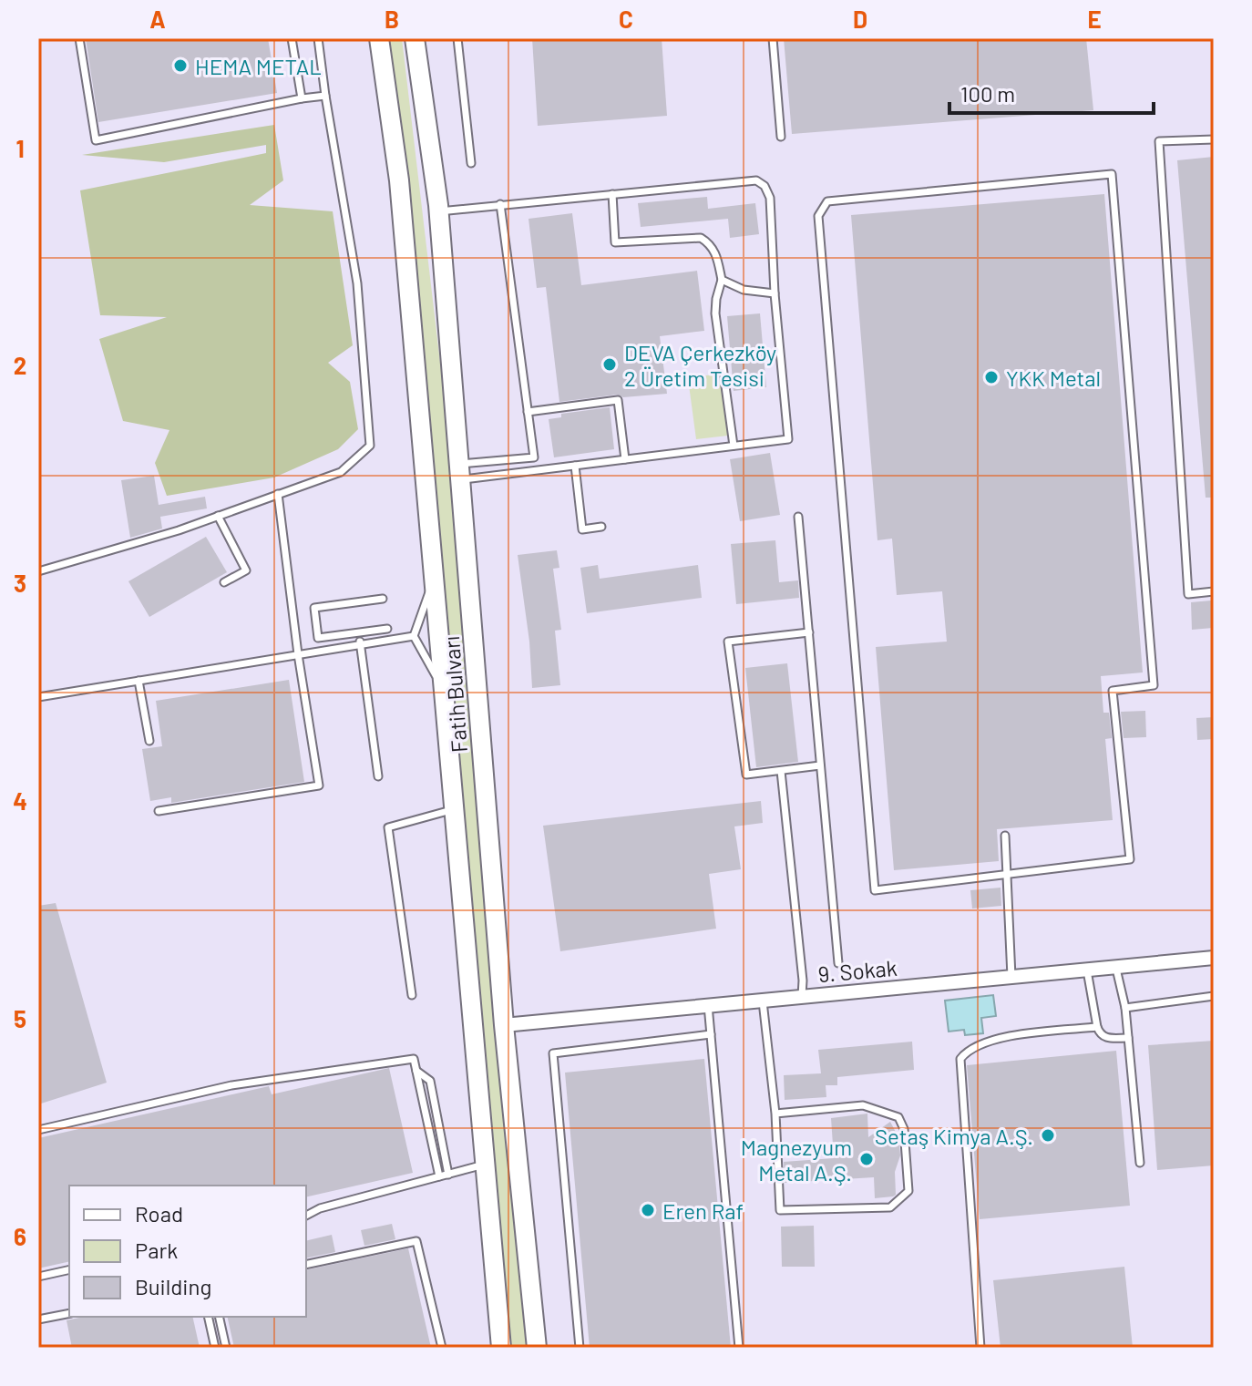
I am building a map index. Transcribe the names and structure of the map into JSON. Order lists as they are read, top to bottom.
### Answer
{
  "streets": {
    "main road": ["Fatih Bulvarı"],
    "street": ["9. Sokak"]
  },
  "crossings": [
    ["Fatih Bulvarı", "9. Sokak"]
  ],
  "places": [
    "HEMA METAL",
    "DEVA Çerkezköy 2 Üretim Tesisi",
    "YKK Metal",
    "Setaş Kimya A.Ş.",
    "Magnezyum Metal A.Ş.",
    "Eren Raf"
  ],
  "legend": ["Road", "Park", "Building"],
  "scale_bar": "100 m",
  "grid": {
    "columns": [
      "A",
      "B",
      "C",
      "D",
      "E"
    ],
    "rows": [
      "1",
      "2",
      "3",
      "4",
      "5",
      "6"
    ]
  }
}
